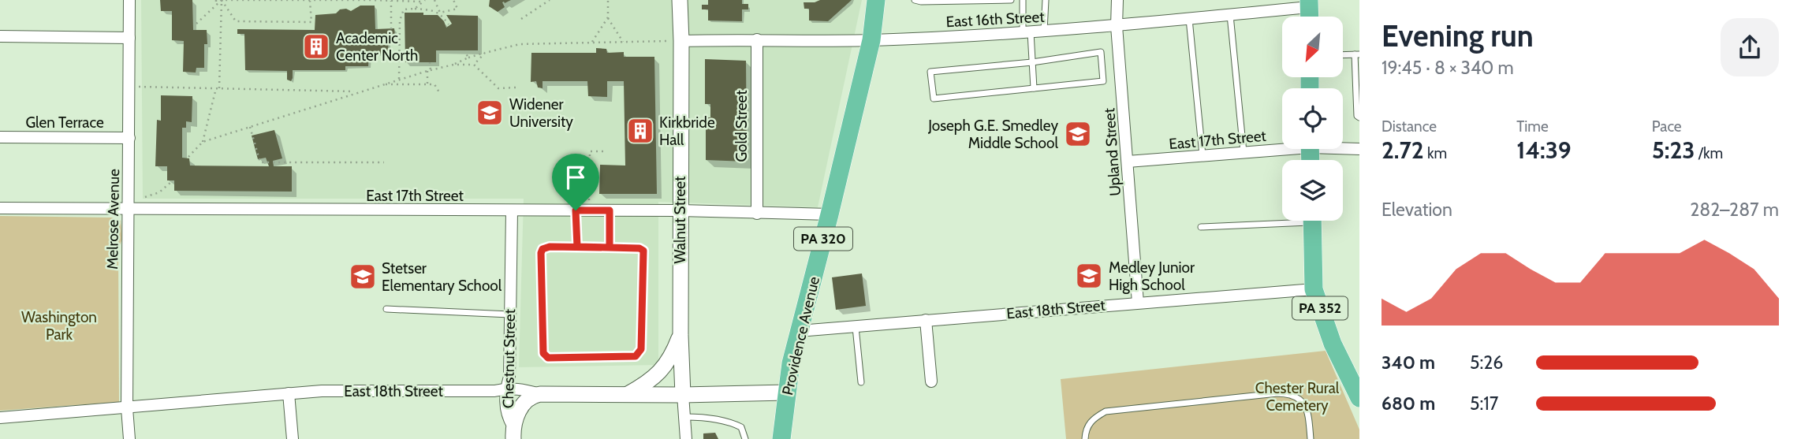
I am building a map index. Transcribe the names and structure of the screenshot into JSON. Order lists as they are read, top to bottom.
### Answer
{
  "streets": {
    "main road": ["PA 320", "PA 352", "Providence Avenue"],
    "street": [
      "East 16th Street",
      "Glen Terrace",
      "Gold Street",
      "East 17th Street",
      "Upland Street",
      "Melrose Avenue",
      "Walnut Street",
      "East 18th Street",
      "Chestnut Street"
    ]
  },
  "crossings": [
    ["East 16th Street", "Gold Street"],
    ["East 16th Street", "Upland Street"],
    ["East 16th Street", "Walnut Street"],
    ["East 16th Street", "Providence Avenue"],
    ["Glen Terrace", "Melrose Avenue"],
    ["Gold Street", "East 17th Street"],
    ["East 17th Street", "Upland Street"],
    ["East 17th Street", "Melrose Avenue"],
    ["East 17th Street", "Walnut Street"],
    ["East 17th Street", "Providence Avenue"],
    ["East 17th Street", "Chestnut Street"],
    ["Upland Street", "East 18th Street"],
    ["Melrose Avenue", "East 18th Street"],
    ["Walnut Street", "East 18th Street"],
    ["PA 352", "East 18th Street"],
    ["East 18th Street", "Providence Avenue"],
    ["East 18th Street", "Chestnut Street"]
  ],
  "parks": ["Washington Park", "Chester Rural Cemetery"],
  "places": {
    "building": ["Academic Center North", "Kirkbride Hall"],
    "school or university": [
      "Widener University",
      "Joseph G.E. Smedley Middle School",
      "Medley Junior High School",
      "Stetser Elementary School"
    ]
  },
  "north": "bottom left",
  "page": {
    "heading": ["Evening run", "19:45 · 8 × 340 m"],
    "stats": [
      ["Distance", "2.72 km"],
      ["Time", "14:39"],
      ["Pace", "5:23 /km"]
    ],
    "chart": ["Elevation", "282–287 m"],
    "list": [
      {
        "name": "340 m",
        "note": "5:26"
      },
      {
        "name": "680 m",
        "note": "5:17"
      }
    ]
  }
}
